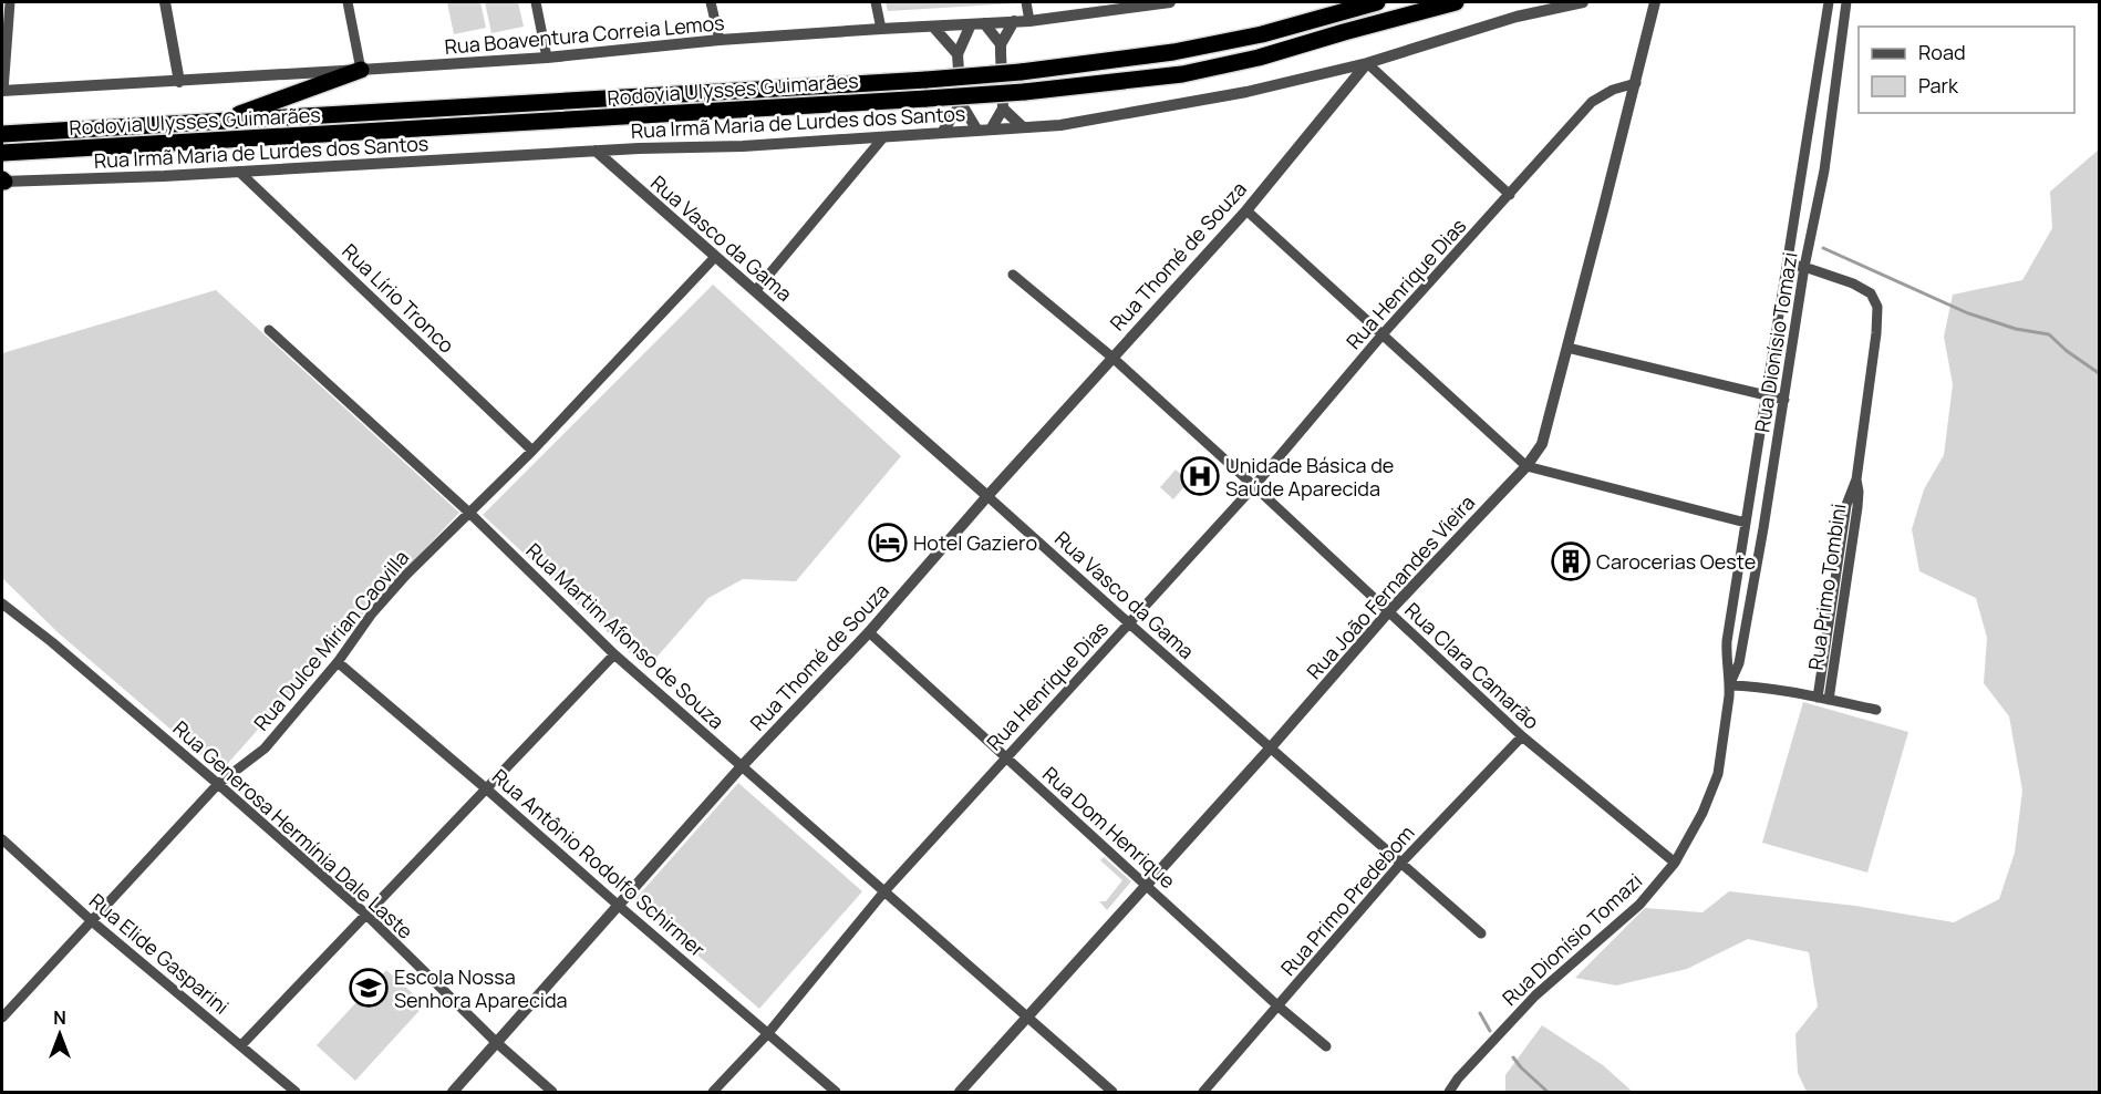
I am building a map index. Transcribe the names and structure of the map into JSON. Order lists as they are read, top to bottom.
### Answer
{
  "streets": {
    "highway": ["Rodovia Ulysses Guimarães"],
    "street": [
      "Rua Boaventura Correia Lemos",
      "Rua Irmã Maria de Lurdes dos Santos",
      "Rua Vasco da Gama",
      "Rua Thomé de Souza",
      "Rua Henrique Dias",
      "Rua Lírio Tronco",
      "Rua Dionísio Tomazi",
      "Rua João Fernandes Vieira",
      "Rua Primo Tombini",
      "Rua Martim Afonso de Souza",
      "Rua Dulce Mirian Caovilla",
      "Rua Clara Camarão",
      "Rua Dom Henrique",
      "Rua Generosa Hermínia Dale Laste",
      "Rua Antônio Rodolfo Schirmer",
      "Rua Primo Predebom",
      "Rua Elide Gasparini"
    ]
  },
  "crossings": [
    ["Rua Irmã Maria de Lurdes dos Santos", "Rua Vasco da Gama"],
    ["Rua Irmã Maria de Lurdes dos Santos", "Rua Thomé de Souza"],
    ["Rua Irmã Maria de Lurdes dos Santos", "Rua Lírio Tronco"],
    ["Rua Vasco da Gama", "Rua Thomé de Souza"],
    ["Rua Vasco da Gama", "Rua Henrique Dias"],
    ["Rua Vasco da Gama", "Rua João Fernandes Vieira"],
    ["Rua Vasco da Gama", "Rua Dulce Mirian Caovilla"],
    ["Rua Vasco da Gama", "Rua Primo Predebom"],
    ["Rua Thomé de Souza", "Rua Martim Afonso de Souza"],
    ["Rua Thomé de Souza", "Rua Clara Camarão"],
    ["Rua Thomé de Souza", "Rua Dom Henrique"],
    ["Rua Thomé de Souza", "Rua Generosa Hermínia Dale Laste"],
    ["Rua Thomé de Souza", "Rua Antônio Rodolfo Schirmer"],
    ["Rua Henrique Dias", "Rua João Fernandes Vieira"],
    ["Rua Henrique Dias", "Rua Martim Afonso de Souza"],
    ["Rua Henrique Dias", "Rua Clara Camarão"],
    ["Rua Henrique Dias", "Rua Dom Henrique"],
    ["Rua Henrique Dias", "Rua Antônio Rodolfo Schirmer"],
    ["Rua Lírio Tronco", "Rua Dulce Mirian Caovilla"],
    ["Rua Dionísio Tomazi", "Rua Primo Tombini"],
    ["Rua Dionísio Tomazi", "Rua Clara Camarão"],
    ["Rua João Fernandes Vieira", "Rua Martim Afonso de Souza"],
    ["Rua João Fernandes Vieira", "Rua Clara Camarão"],
    ["Rua João Fernandes Vieira", "Rua Dom Henrique"],
    ["Rua Martim Afonso de Souza", "Rua Dulce Mirian Caovilla"],
    ["Rua Dulce Mirian Caovilla", "Rua Generosa Hermínia Dale Laste"],
    ["Rua Dulce Mirian Caovilla", "Rua Antônio Rodolfo Schirmer"],
    ["Rua Dulce Mirian Caovilla", "Rua Elide Gasparini"],
    ["Rua Clara Camarão", "Rua Primo Predebom"],
    ["Rua Dom Henrique", "Rua Primo Predebom"]
  ],
  "places": {
    "hospital": ["Unidade Básica de Saúde Aparecida"],
    "hotel": ["Hotel Gaziero"],
    "building": ["Carocerias Oeste"],
    "school or university": ["Escola Nossa Senhora Aparecida"]
  },
  "legend": ["Road", "Park"],
  "north": "top"
}
